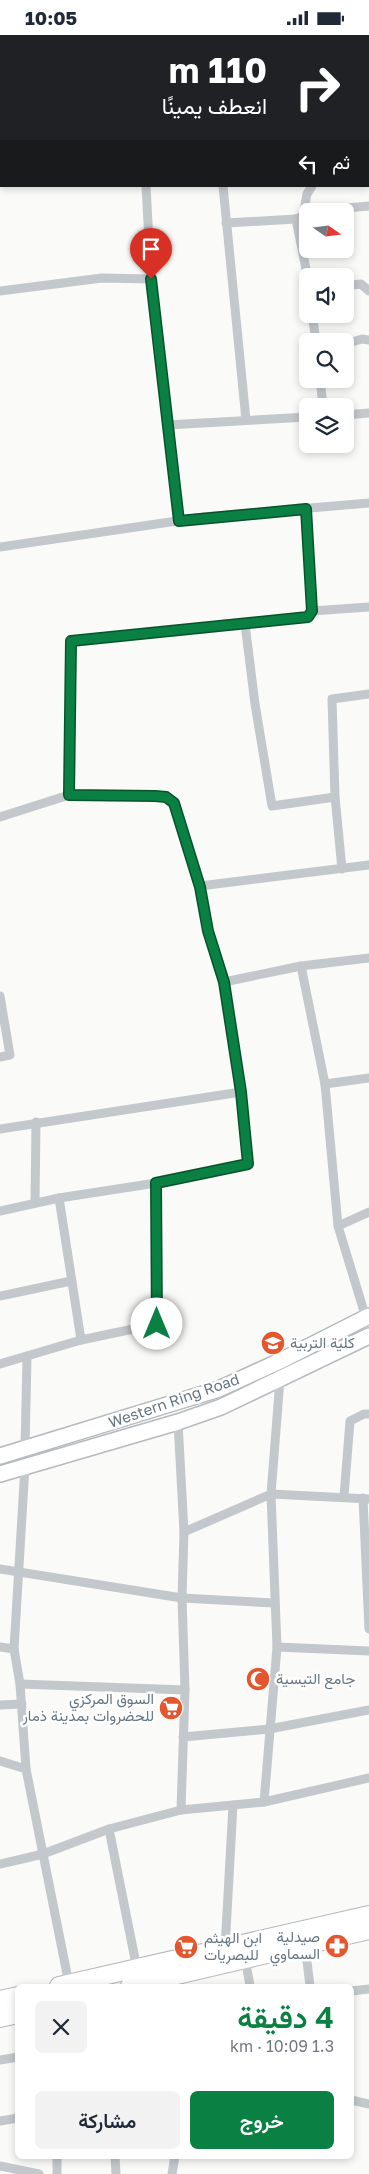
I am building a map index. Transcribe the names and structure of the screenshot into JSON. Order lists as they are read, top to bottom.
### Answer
{
  "streets": {
    "main road": ["Western Ring Road"]
  },
  "places": {
    "school or university": ["كلية التربية"],
    "mosque": ["جامع التيسية"],
    "supermarket": ["السوق المركزي للحضروات بمدينة ذمار", "ابن الهيثم للبصريات"],
    "pharmacy": ["صيدلية السماوي"]
  },
  "north": "right",
  "page": {
    "status": "10:05",
    "turn": ["110 m", "انعطف يمينًا"],
    "then": "ثم",
    "heading": ["4 دقيقة", "1.3 km · 10:09"],
    "buttons": ["خروج", "مشاركة"]
  }
}
